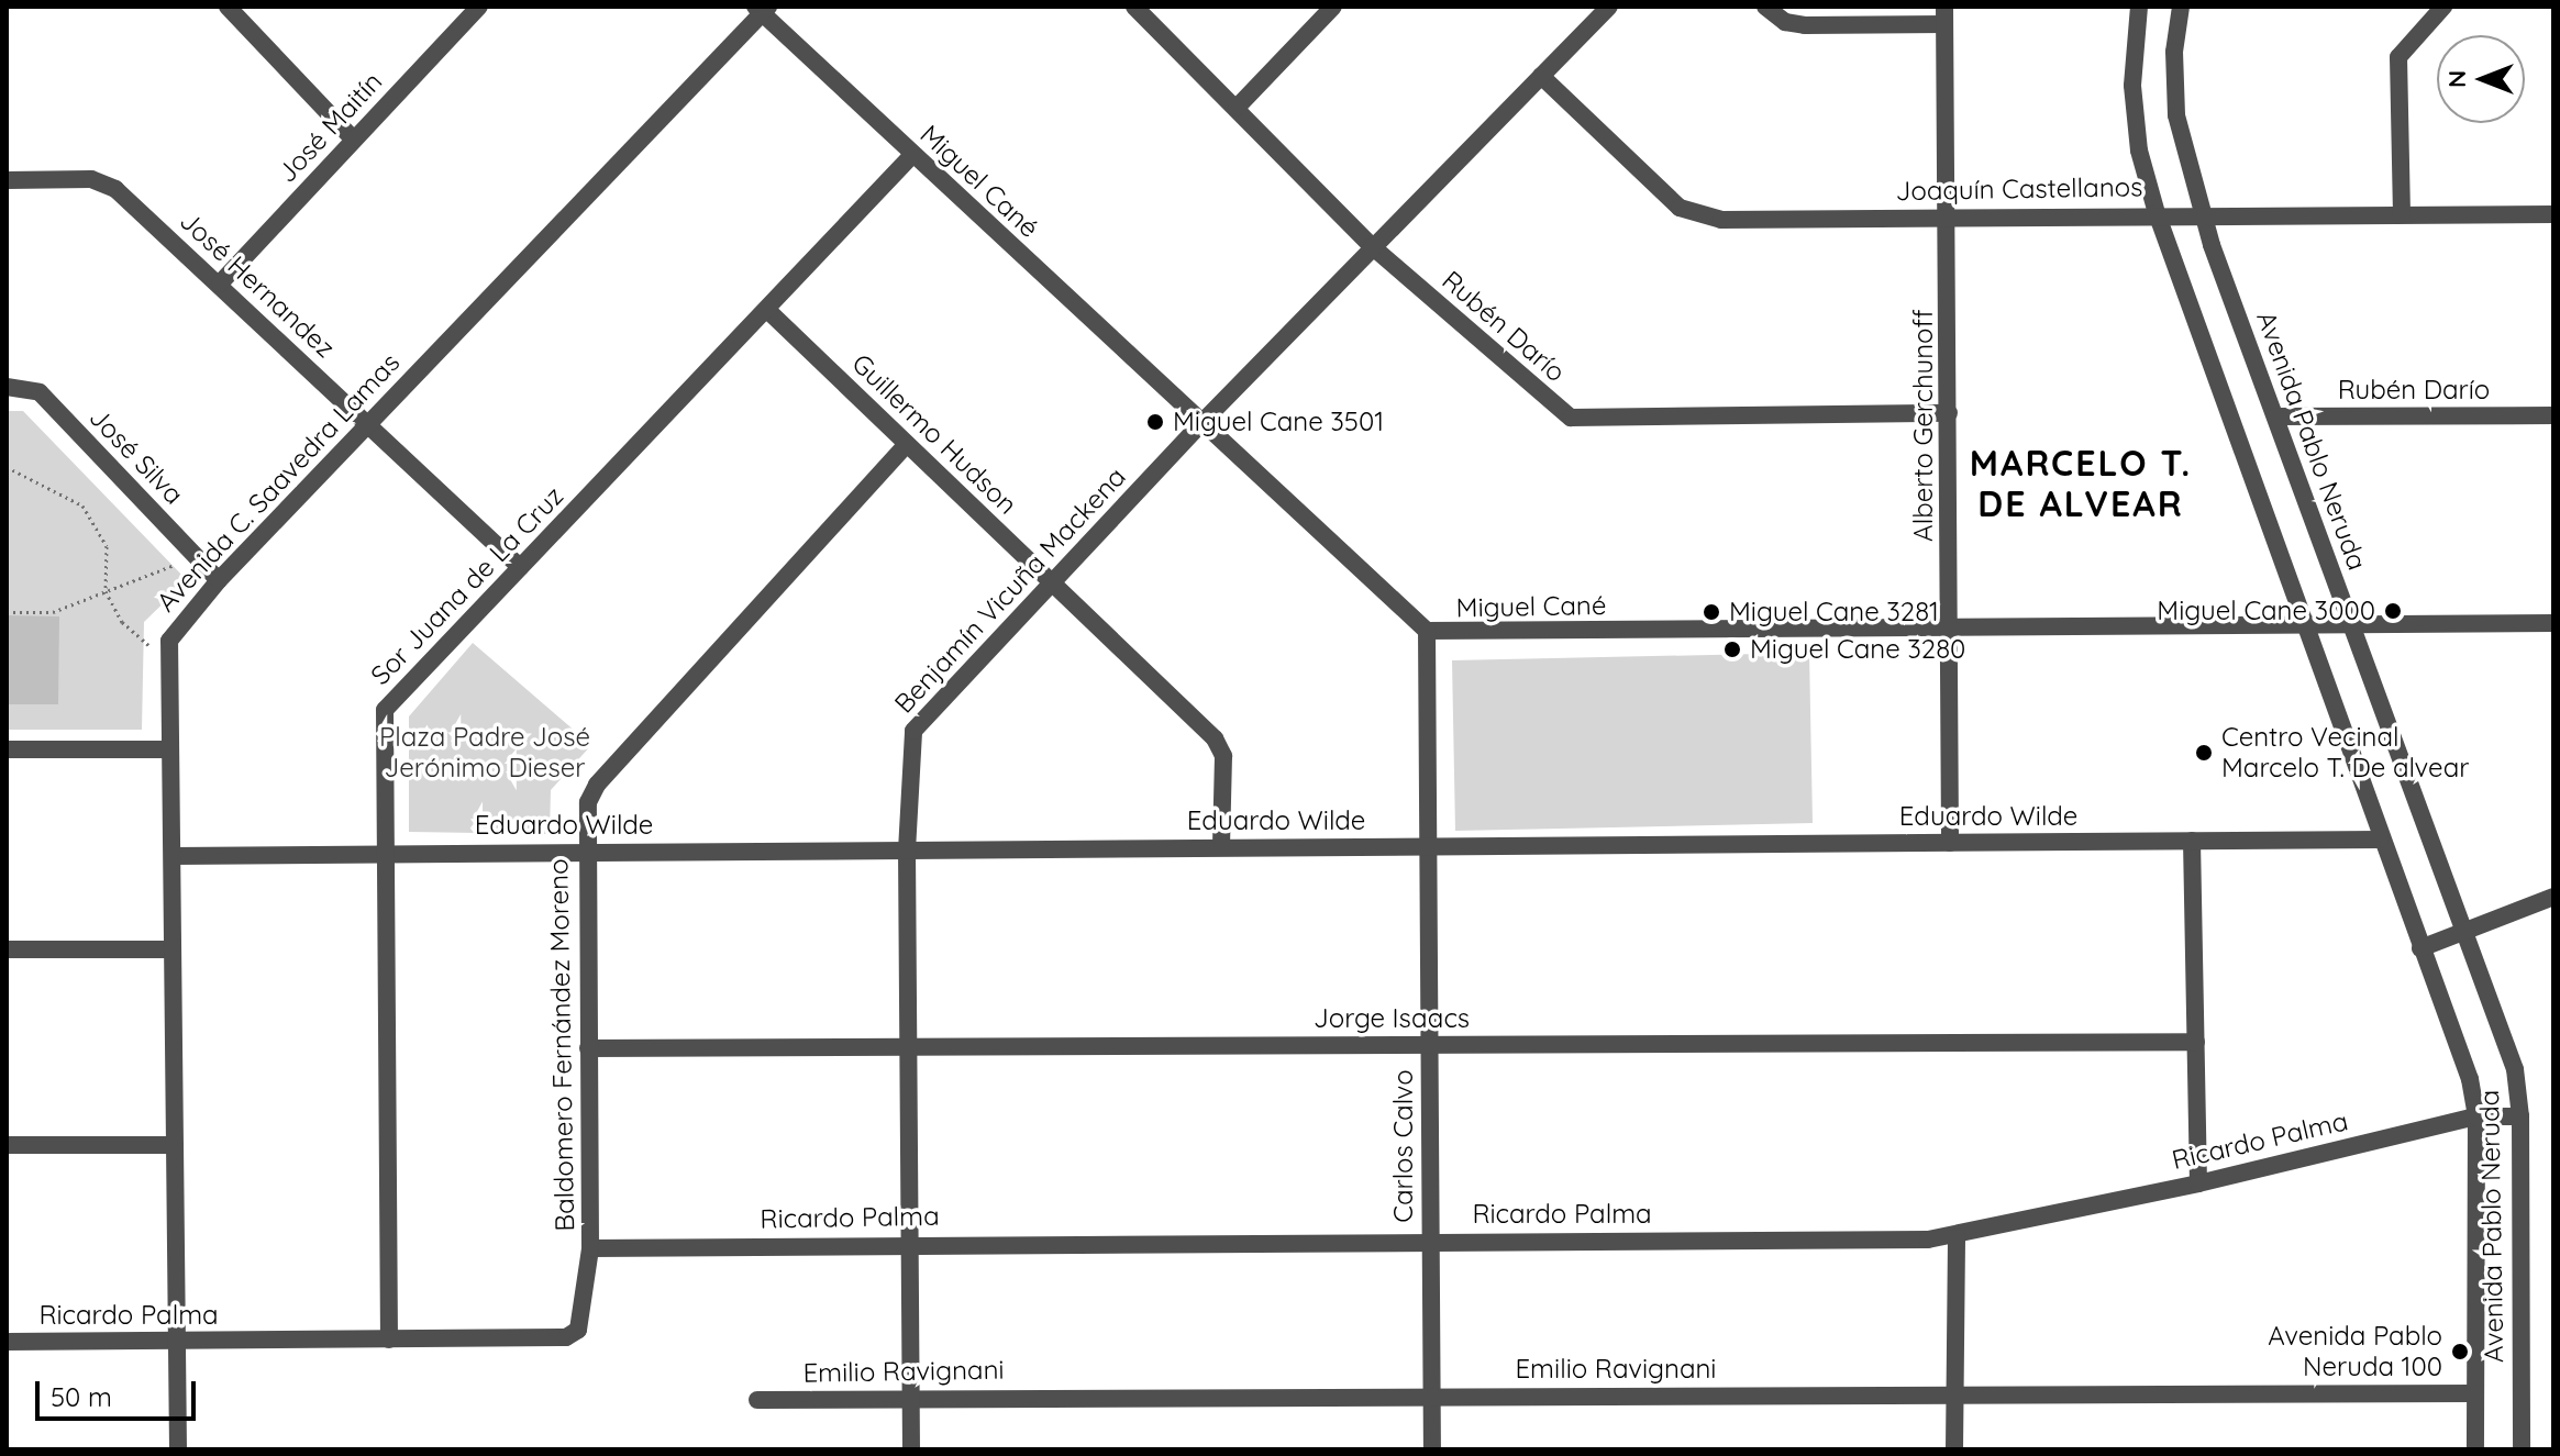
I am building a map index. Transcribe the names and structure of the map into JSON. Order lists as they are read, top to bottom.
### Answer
{
  "streets": {
    "street": [
      "José Maitín",
      "Miguel Cané",
      "Joaquín Castellanos",
      "José Hernandez",
      "Rubén Darío",
      "Alberto Gerchunoff",
      "Guillermo Hudson",
      "Avenida Pablo Neruda",
      "José Silva",
      "Avenida C. Saavedra Lamas",
      "Sor Juana de La Cruz",
      "Benjamín Vicuña Mackena",
      "Eduardo Wilde",
      "Jorge Isaacs",
      "Baldomero Fernández Moreno",
      "Ricardo Palma",
      "Carlos Calvo",
      "Emilio Ravignani"
    ]
  },
  "crossings": [
    ["José Maitín", "José Hernandez"],
    ["Miguel Cané", "Alberto Gerchunoff"],
    ["Miguel Cané", "Avenida Pablo Neruda"],
    ["Miguel Cané", "Avenida C. Saavedra Lamas"],
    ["Miguel Cané", "Sor Juana de La Cruz"],
    ["Miguel Cané", "Benjamín Vicuña Mackena"],
    ["Miguel Cané", "Carlos Calvo"],
    ["Joaquín Castellanos", "Alberto Gerchunoff"],
    ["Joaquín Castellanos", "Avenida Pablo Neruda"],
    ["Joaquín Castellanos", "Benjamín Vicuña Mackena"],
    ["José Hernandez", "Avenida C. Saavedra Lamas"],
    ["José Hernandez", "Sor Juana de La Cruz"],
    ["Rubén Darío", "Alberto Gerchunoff"],
    ["Rubén Darío", "Avenida Pablo Neruda"],
    ["Rubén Darío", "Benjamín Vicuña Mackena"],
    ["Alberto Gerchunoff", "Eduardo Wilde"],
    ["Guillermo Hudson", "Sor Juana de La Cruz"],
    ["Guillermo Hudson", "Benjamín Vicuña Mackena"],
    ["Guillermo Hudson", "Eduardo Wilde"],
    ["Guillermo Hudson", "Baldomero Fernández Moreno"],
    ["Avenida Pablo Neruda", "Eduardo Wilde"],
    ["Avenida Pablo Neruda", "Ricardo Palma"],
    ["Avenida Pablo Neruda", "Emilio Ravignani"],
    ["José Silva", "Avenida C. Saavedra Lamas"],
    ["Avenida C. Saavedra Lamas", "Eduardo Wilde"],
    ["Avenida C. Saavedra Lamas", "Ricardo Palma"],
    ["Sor Juana de La Cruz", "Eduardo Wilde"],
    ["Sor Juana de La Cruz", "Ricardo Palma"],
    ["Benjamín Vicuña Mackena", "Eduardo Wilde"],
    ["Benjamín Vicuña Mackena", "Jorge Isaacs"],
    ["Benjamín Vicuña Mackena", "Ricardo Palma"],
    ["Benjamín Vicuña Mackena", "Emilio Ravignani"],
    ["Eduardo Wilde", "Baldomero Fernández Moreno"],
    ["Eduardo Wilde", "Carlos Calvo"],
    ["Jorge Isaacs", "Baldomero Fernández Moreno"],
    ["Jorge Isaacs", "Carlos Calvo"],
    ["Baldomero Fernández Moreno", "Ricardo Palma"],
    ["Ricardo Palma", "Carlos Calvo"],
    ["Carlos Calvo", "Emilio Ravignani"]
  ],
  "districts": ["MARCELO T. DE ALVEAR"],
  "parks": ["Plaza Padre José Jerónimo Dieser"],
  "places": [
    "Miguel Cane 3501",
    "Miguel Cane 3000",
    "Miguel Cane 3281",
    "Miguel Cane 3280",
    "Centro Vecinal Marcelo T. De alvear",
    "Avenida Pablo Neruda 100"
  ],
  "scale_bar": "50 m",
  "north": "left"
}
